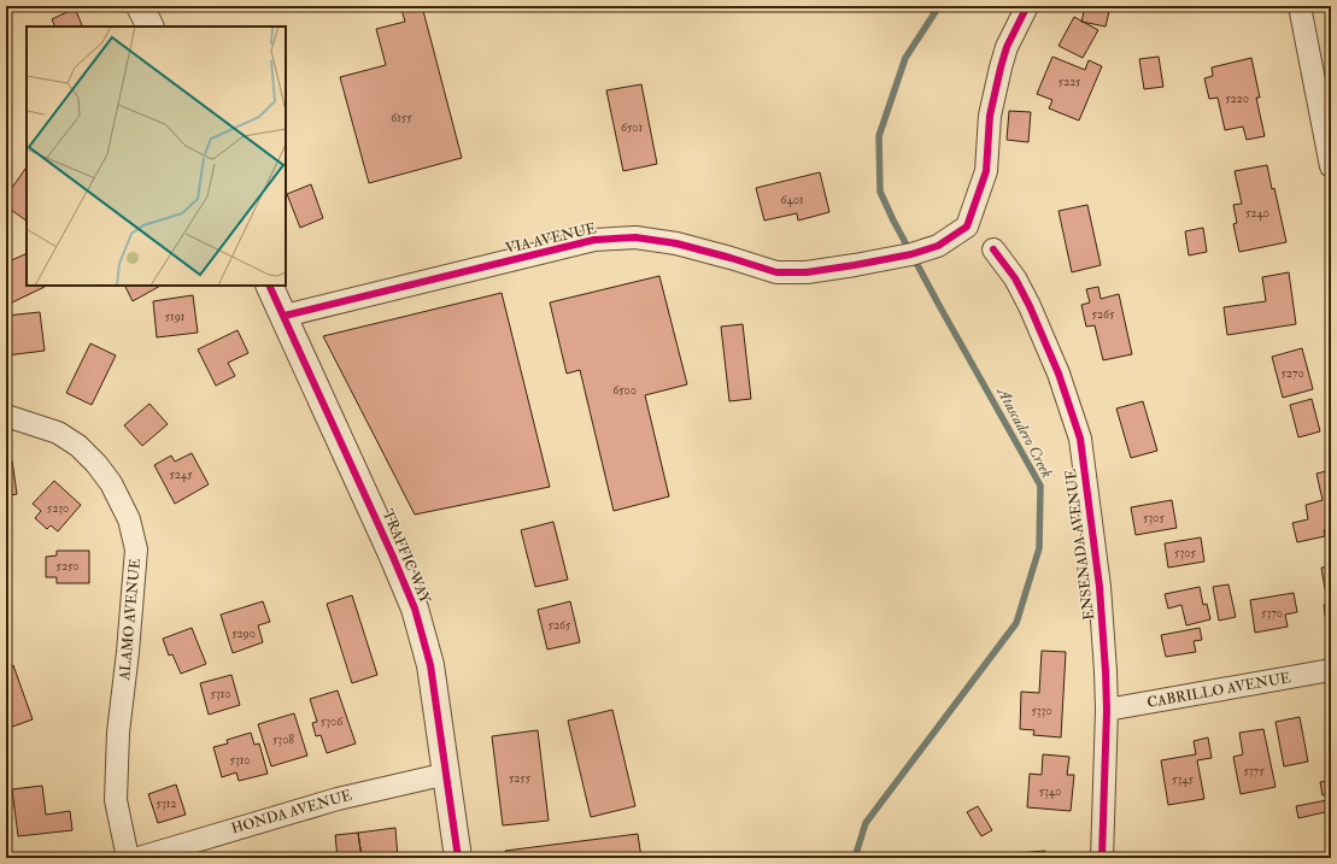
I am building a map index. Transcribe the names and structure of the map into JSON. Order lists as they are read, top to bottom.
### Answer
{
  "streets": {
    "street": [
      "VIA AVENUE",
      "ENSENADA AVENUE",
      "TRAFFIC WAY",
      "ALAMO AVENUE",
      "CABRILLO AVENUE",
      "HONDA AVENUE"
    ]
  },
  "crossings": [
    ["VIA AVENUE", "TRAFFIC WAY"],
    ["ENSENADA AVENUE", "CABRILLO AVENUE"],
    ["TRAFFIC WAY", "HONDA AVENUE"]
  ],
  "water": ["Atascadero Creek"],
  "house_numbers": [
    "5225",
    "5220",
    "6155",
    "6501",
    "6401",
    "5240",
    "5265",
    "5191",
    "5270",
    "6500",
    "5245",
    "5230",
    "5305",
    "5305",
    "5250",
    "5370",
    "5265",
    "5290",
    "5310",
    "5330",
    "5306",
    "5308",
    "5310",
    "5375",
    "5255",
    "5345",
    "5340",
    "5312"
  ]
}
